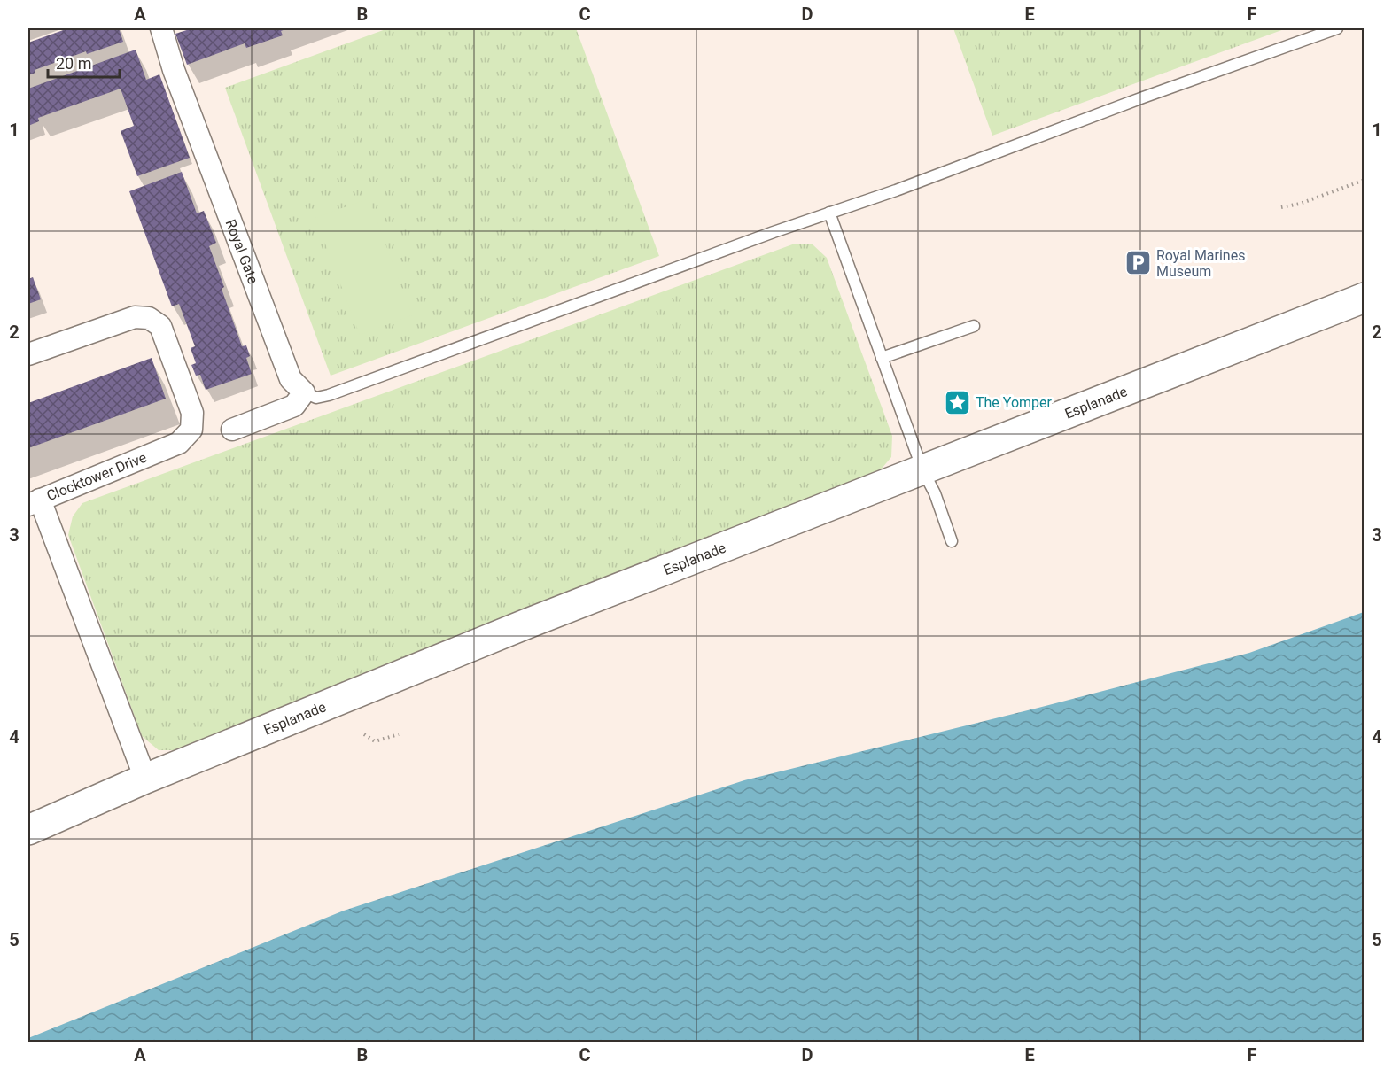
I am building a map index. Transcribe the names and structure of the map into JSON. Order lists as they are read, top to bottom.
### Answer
{
  "streets": {
    "street": ["Royal Gate", "Esplanade", "Clocktower Drive"]
  },
  "crossings": [
    ["Esplanade", "Clocktower Drive"]
  ],
  "places": {
    "parking": ["Royal Marines Museum"],
    "place": ["The Yomper"]
  },
  "scale_bar": "20 m",
  "grid": {
    "columns": [
      "A",
      "B",
      "C",
      "D",
      "E",
      "F"
    ],
    "rows": [
      "1",
      "2",
      "3",
      "4",
      "5"
    ]
  }
}
